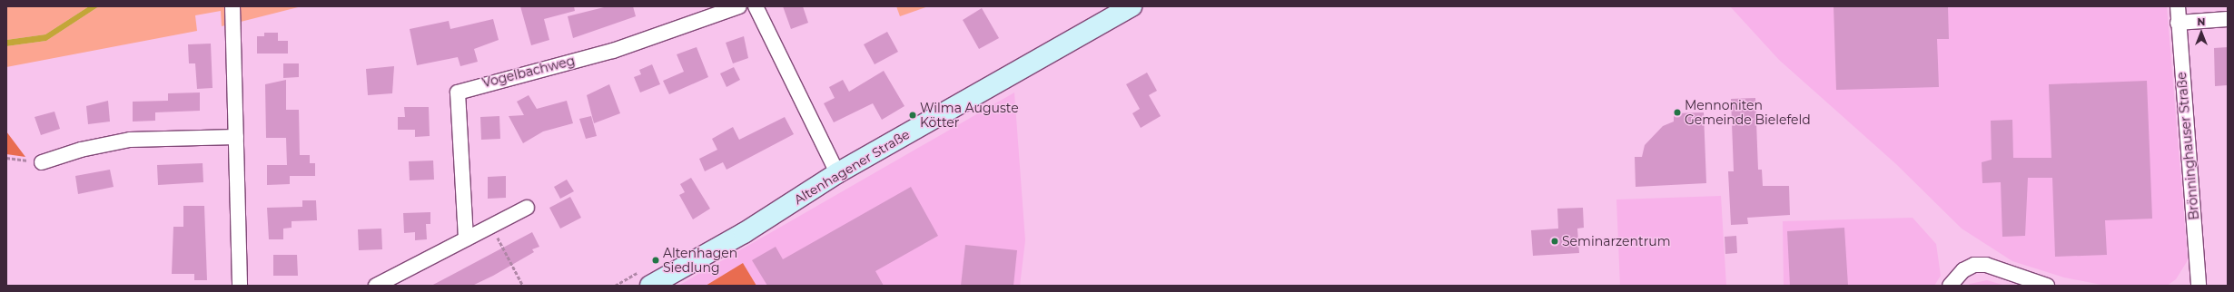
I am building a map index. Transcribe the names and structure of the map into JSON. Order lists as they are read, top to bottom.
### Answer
{
  "streets": {
    "main road": ["Altenhagener Straße"],
    "street": ["Vogelbachweg", "Brönninghauser Straße"]
  },
  "places": [
    "Mennoniten Gemeinde Bielefeld",
    "Wilma Auguste Kötter",
    "Seminarzentrum",
    "Altenhagen Siedlung"
  ],
  "north": "top"
}
